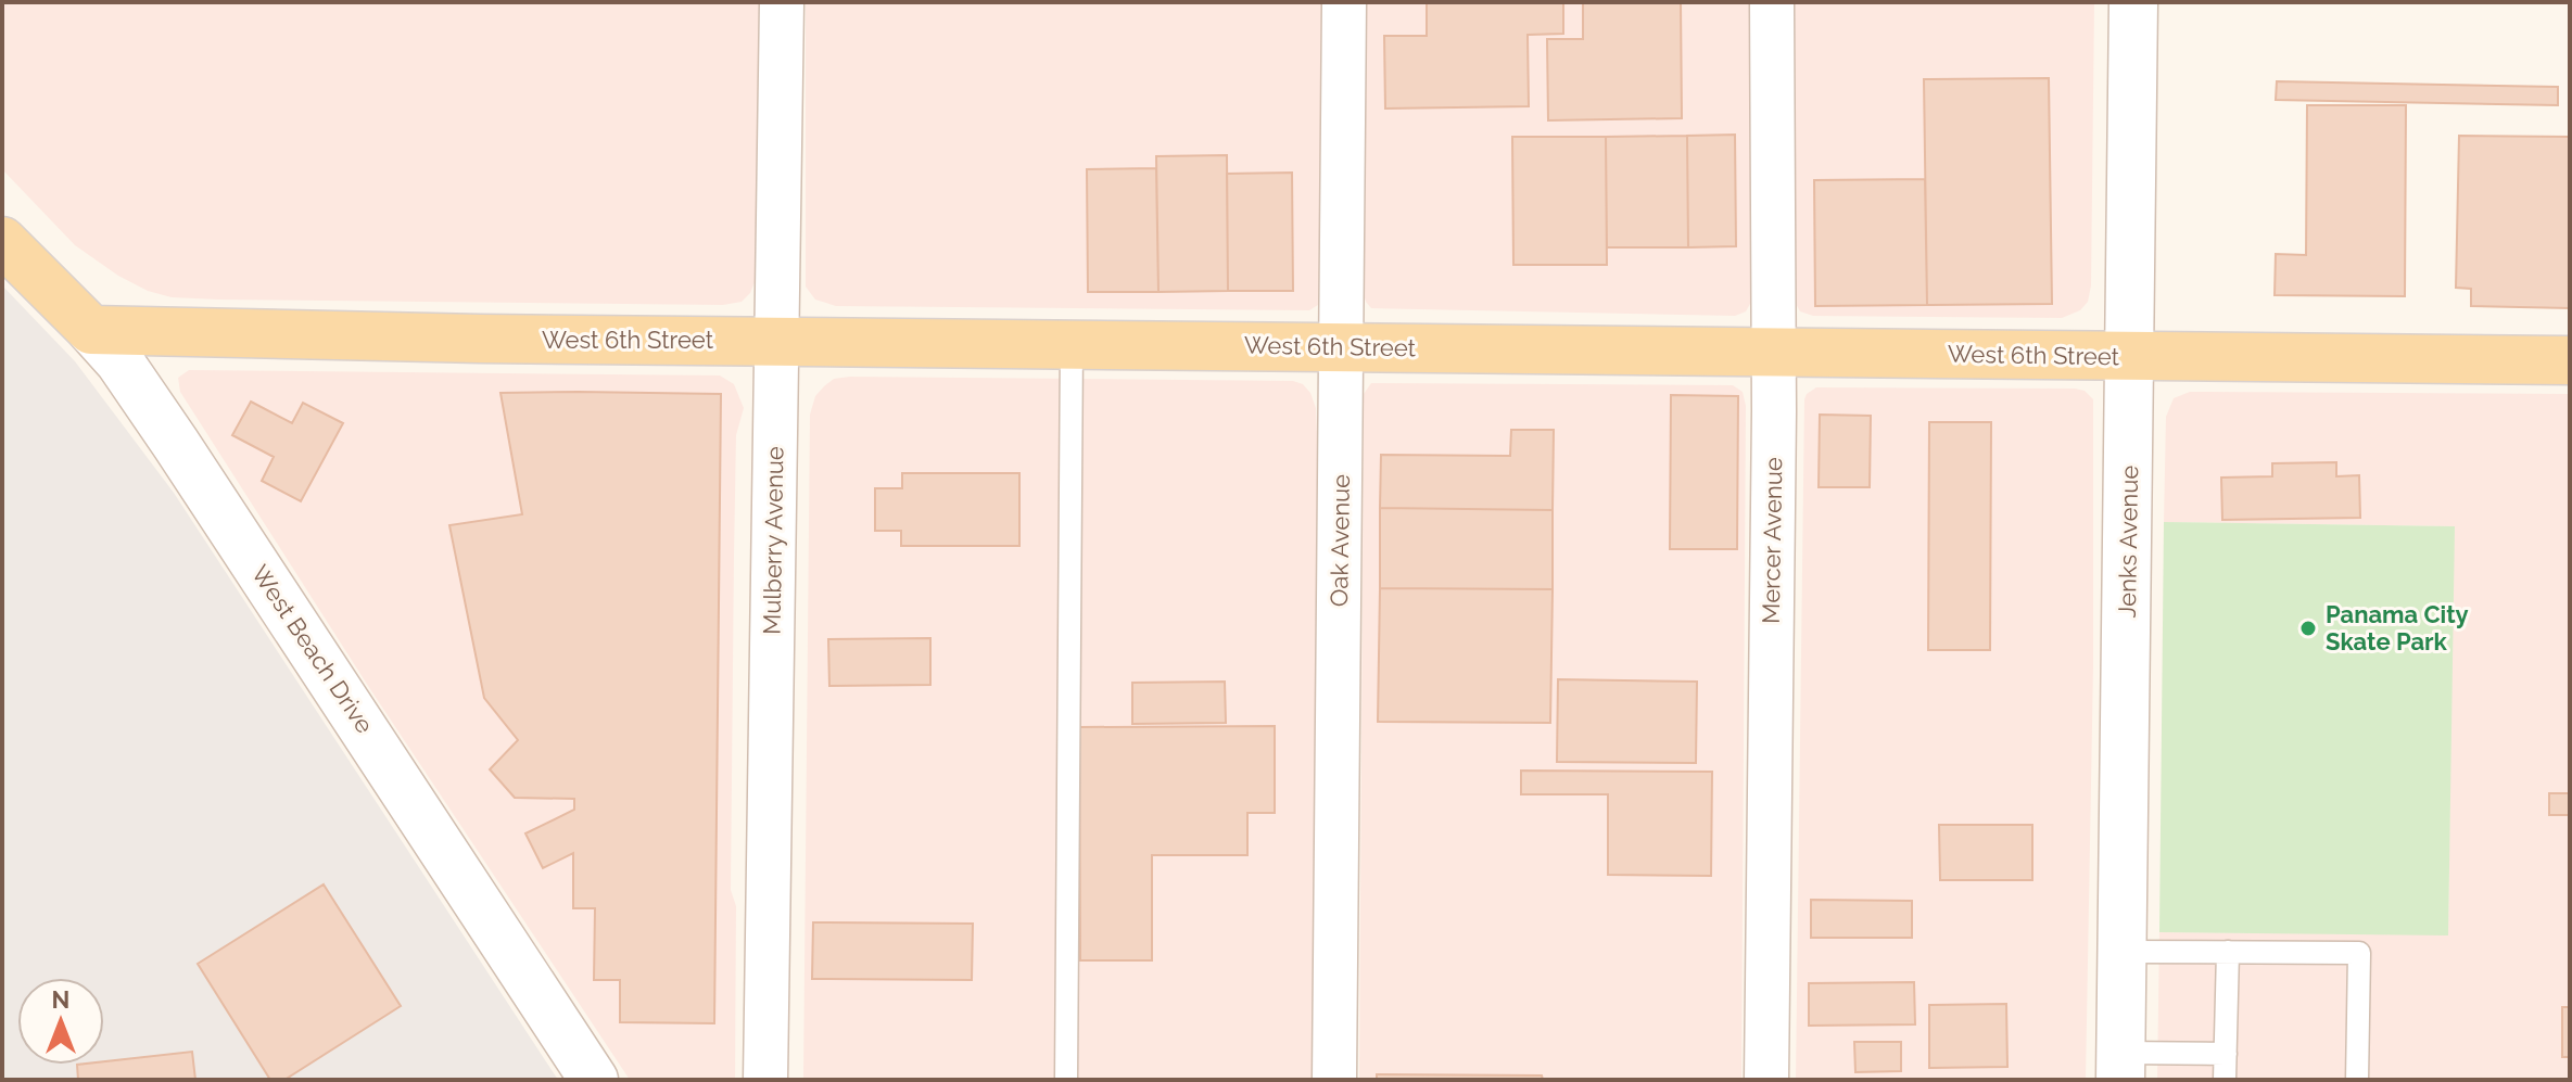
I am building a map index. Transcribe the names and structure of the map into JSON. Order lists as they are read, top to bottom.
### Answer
{
  "streets": {
    "main road": ["West 6th Street", "West Beach Drive"],
    "street": [
      "Mulberry Avenue",
      "Oak Avenue",
      "Mercer Avenue",
      "Jenks Avenue"
    ]
  },
  "crossings": [
    ["West 6th Street", "Mulberry Avenue"],
    ["West 6th Street", "Oak Avenue"],
    ["West 6th Street", "Mercer Avenue"],
    ["West 6th Street", "Jenks Avenue"],
    ["West 6th Street", "West Beach Drive"]
  ],
  "places": ["Panama City Skate Park"],
  "north": "top"
}
